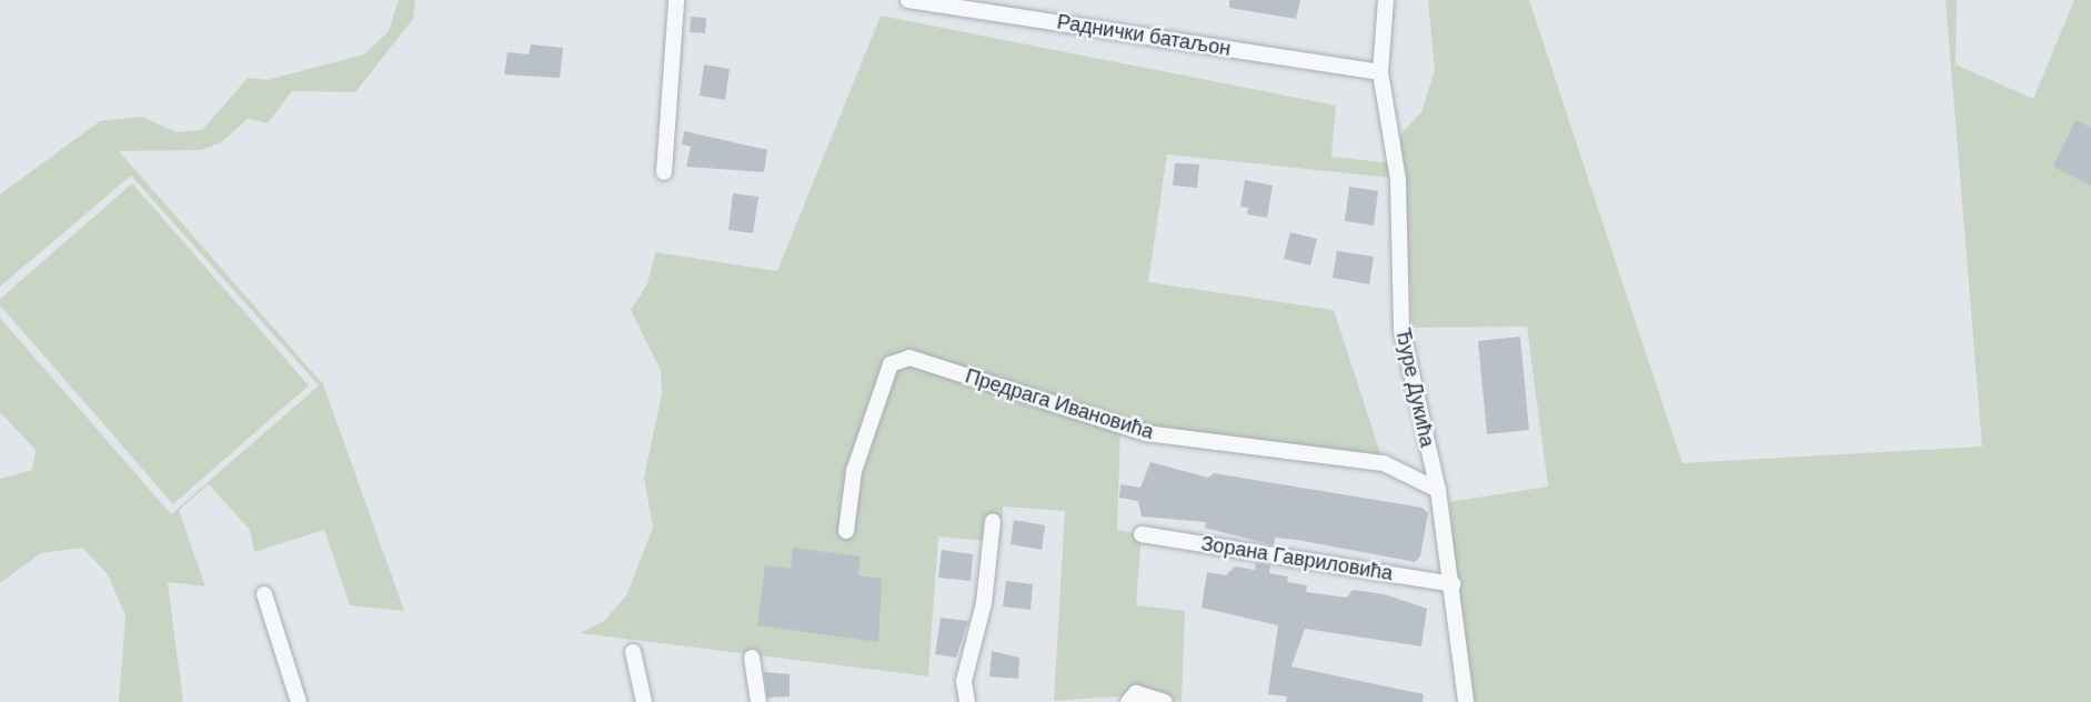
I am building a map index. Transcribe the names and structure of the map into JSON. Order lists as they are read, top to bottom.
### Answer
{
  "streets": {
    "street": [
      "Раднички батаљон",
      "Ђуре Дукића",
      "Предрага Ивановића",
      "Зорана Гавриловића"
    ]
  },
  "crossings": [
    ["Раднички батаљон", "Ђуре Дукића"],
    ["Ђуре Дукића", "Предрага Ивановића"],
    ["Ђуре Дукића", "Зорана Гавриловића"]
  ]
}
